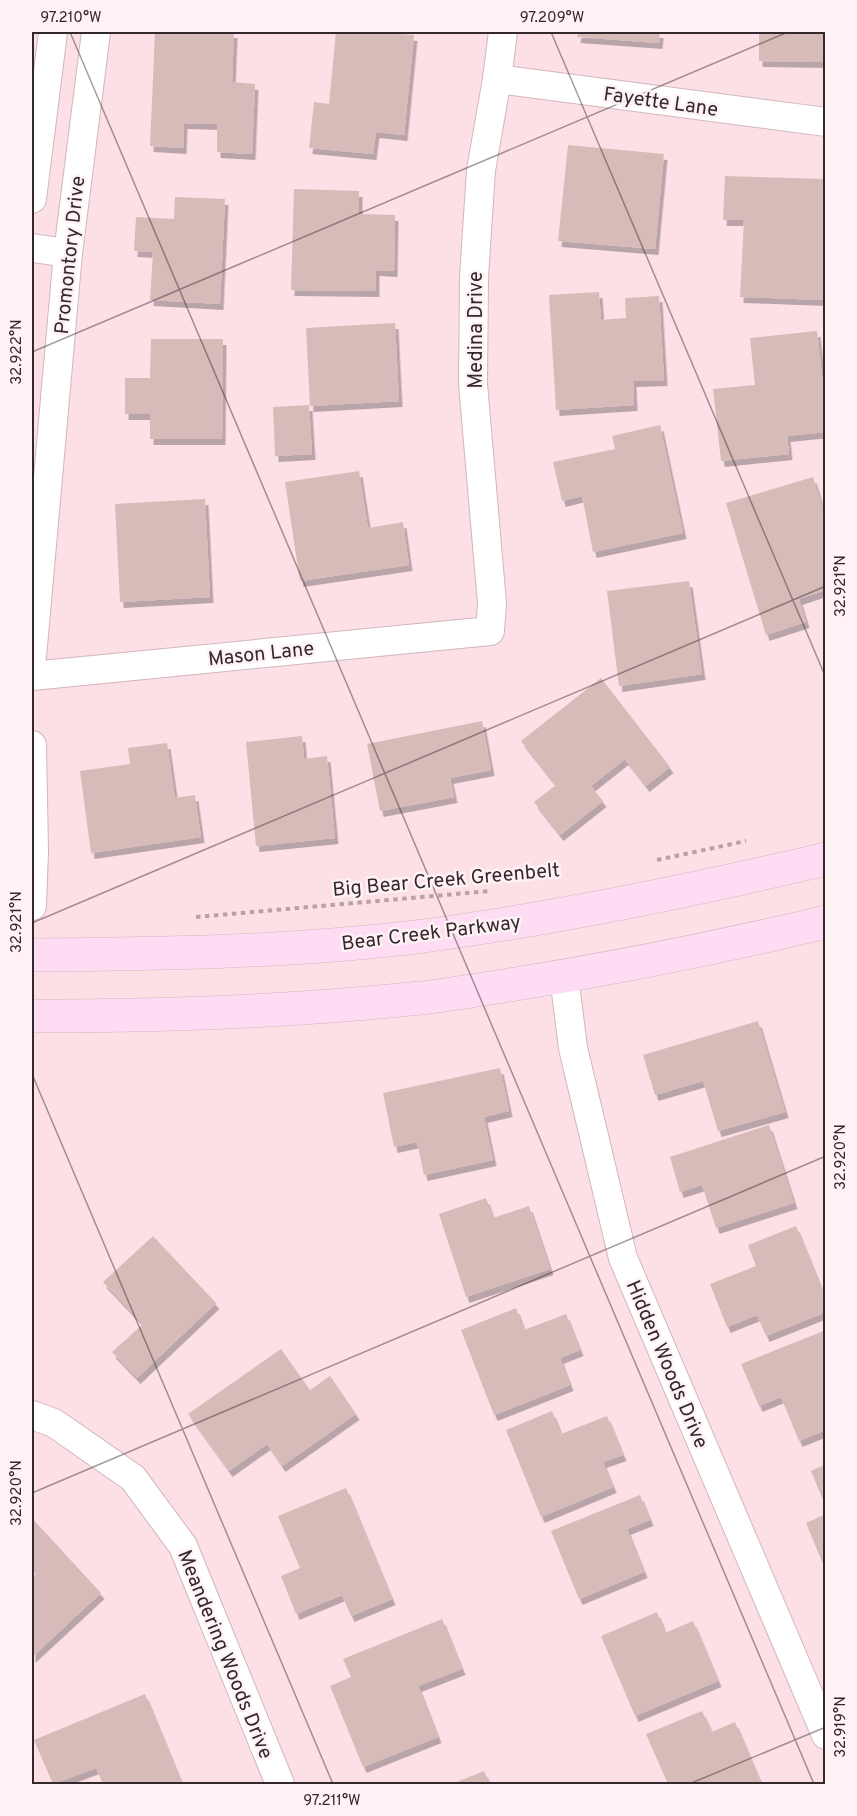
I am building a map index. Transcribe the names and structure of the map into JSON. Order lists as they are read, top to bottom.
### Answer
{
  "streets": {
    "main road": ["Bear Creek Parkway"],
    "street": [
      "Fayette Lane",
      "Promontory Drive",
      "Medina Drive",
      "Mason Lane",
      "Hidden Woods Drive",
      "Meandering Woods Drive"
    ],
    "path": ["Big Bear Creek Greenbelt"]
  },
  "crossings": [
    ["Fayette Lane", "Medina Drive"],
    ["Medina Drive", "Mason Lane"]
  ],
  "coordinates": [
    "97.210°W",
    "97.209°W",
    "32.922°N",
    "32.921°N",
    "32.920°N",
    "32.919°N",
    "97.211°W"
  ]
}
